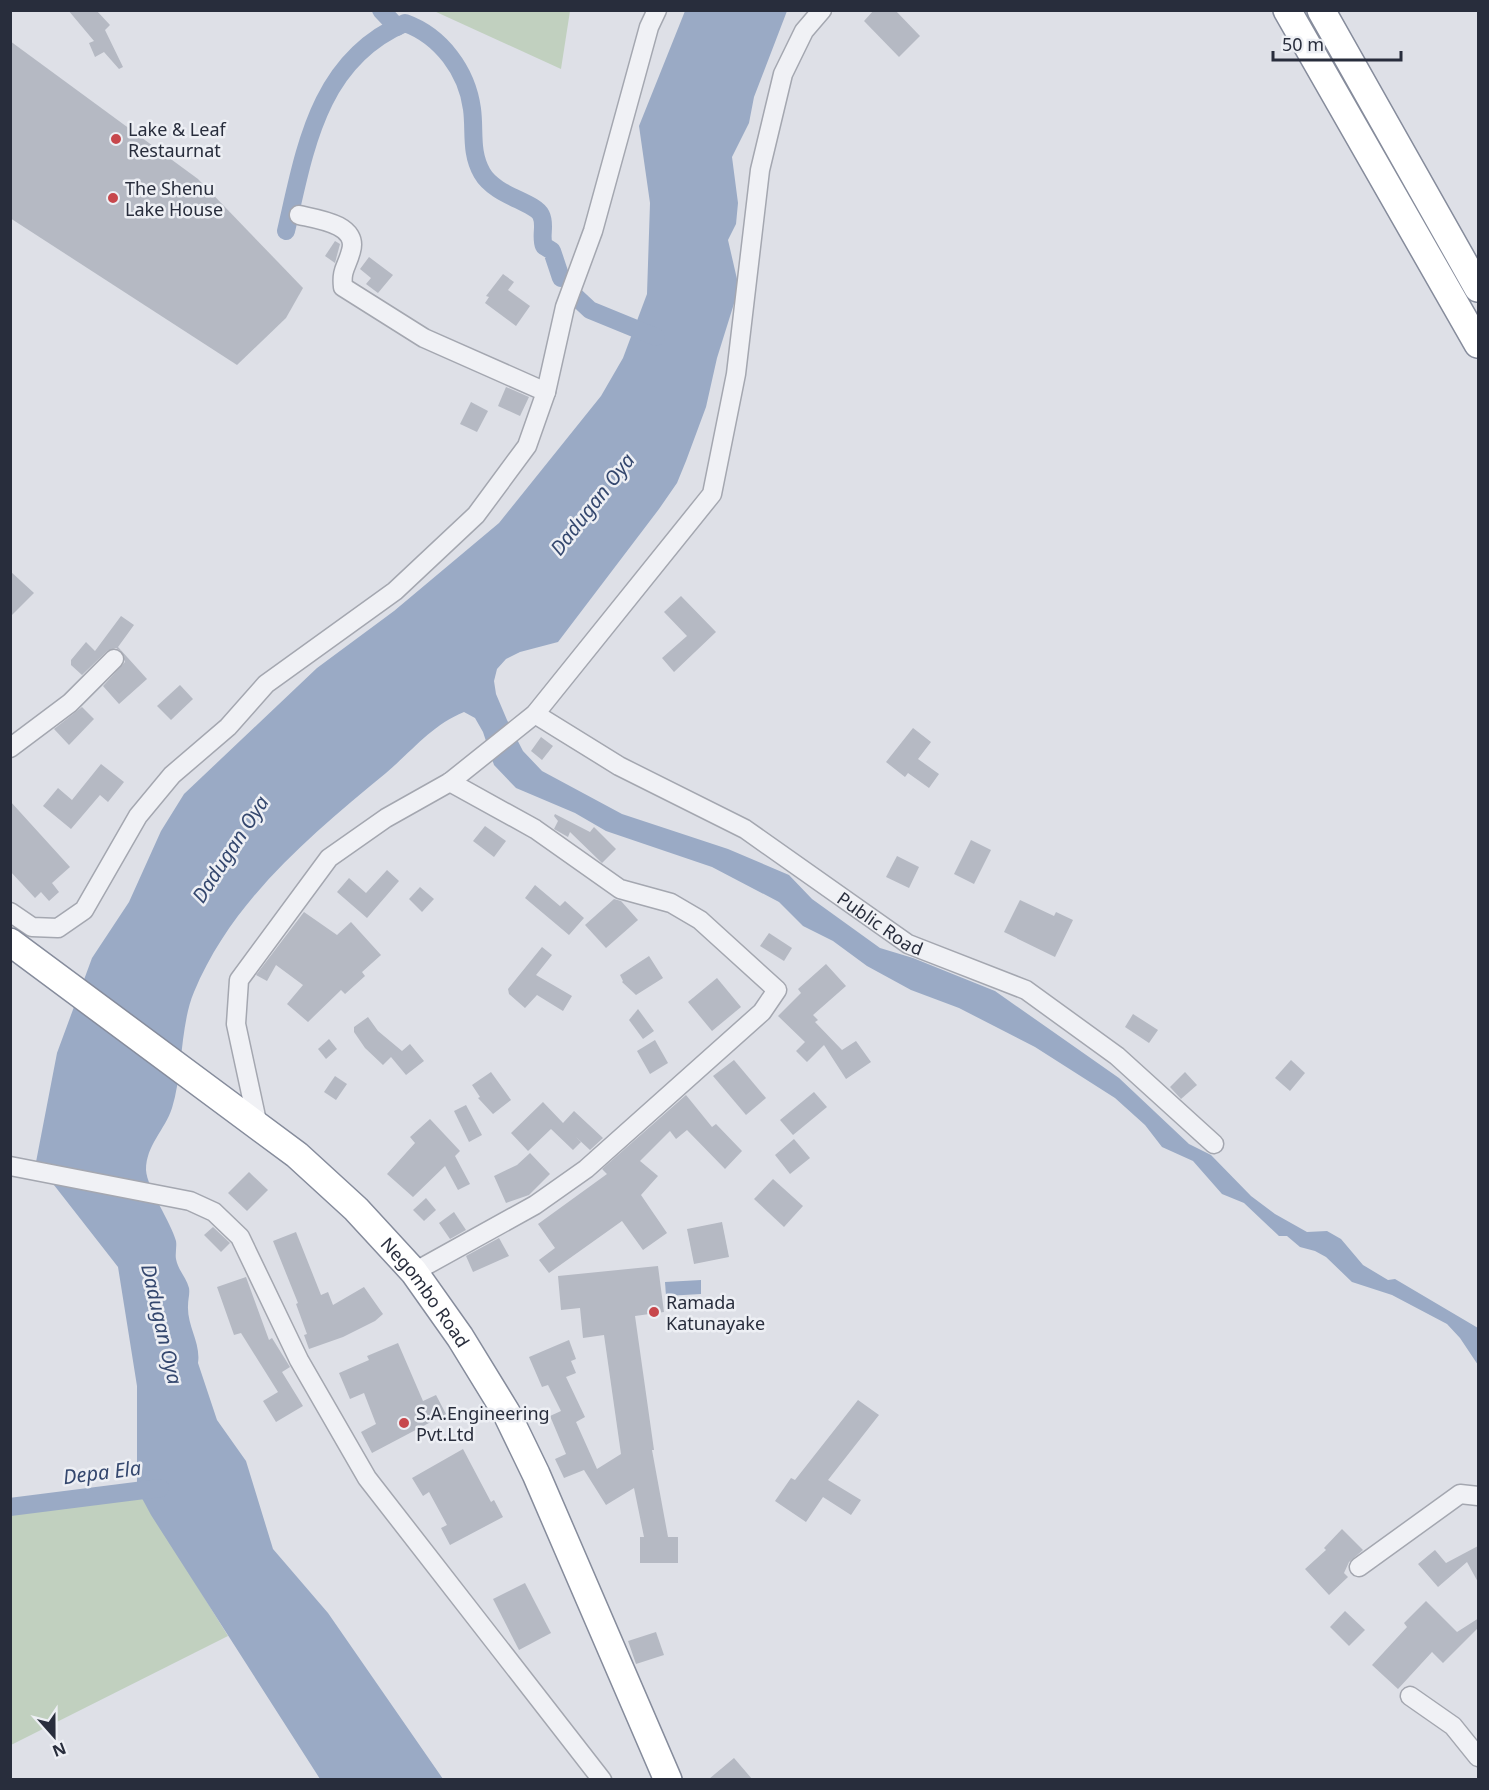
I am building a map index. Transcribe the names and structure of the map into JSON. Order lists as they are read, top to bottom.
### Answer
{
  "streets": {
    "highway": ["Negombo Road"],
    "street": ["Public Road"]
  },
  "water": ["Dadugan Oya", "Depa Ela"],
  "places": [
    "Lake & Leaf Restaurnat",
    "The Shenu Lake House",
    "Ramada Katunayake",
    "S.A.Engineering Pvt.Ltd"
  ],
  "scale_bar": "50 m",
  "north": "bottom"
}
